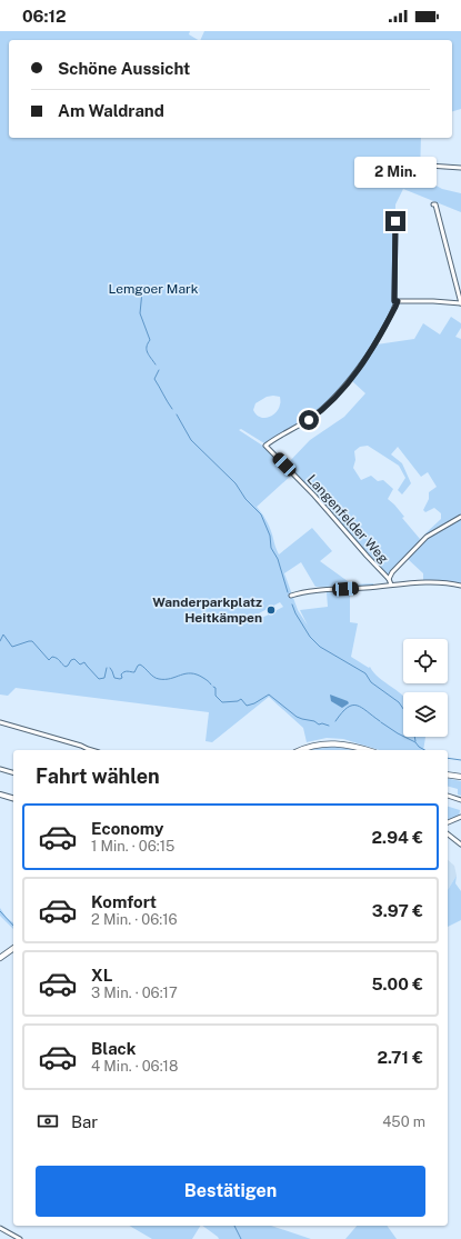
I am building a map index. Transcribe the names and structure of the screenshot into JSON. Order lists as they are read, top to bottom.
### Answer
{
  "streets": {
    "street": ["Langenfelder Weg"]
  },
  "parks": ["Lemgoer Mark"],
  "places": ["Wanderparkplatz Heitkämpen"],
  "page": {
    "status": "06:12",
    "banner": ["Schöne Aussicht", "Am Waldrand"],
    "bubble": "2 Min.",
    "heading": "Fahrt wählen",
    "list": [
      {
        "name": "Economy",
        "note": "1 Min. · 06:15",
        "value": "2.94 €"
      },
      {
        "name": "Komfort",
        "note": "2 Min. · 06:16",
        "value": "3.97 €"
      },
      {
        "name": "XL",
        "note": "3 Min. · 06:17",
        "value": "5.00 €"
      },
      {
        "name": "Black",
        "note": "4 Min. · 06:18",
        "value": "2.71 €"
      }
    ],
    "pay": ["Bar", "450 m"],
    "buttons": "Bestätigen"
  }
}
